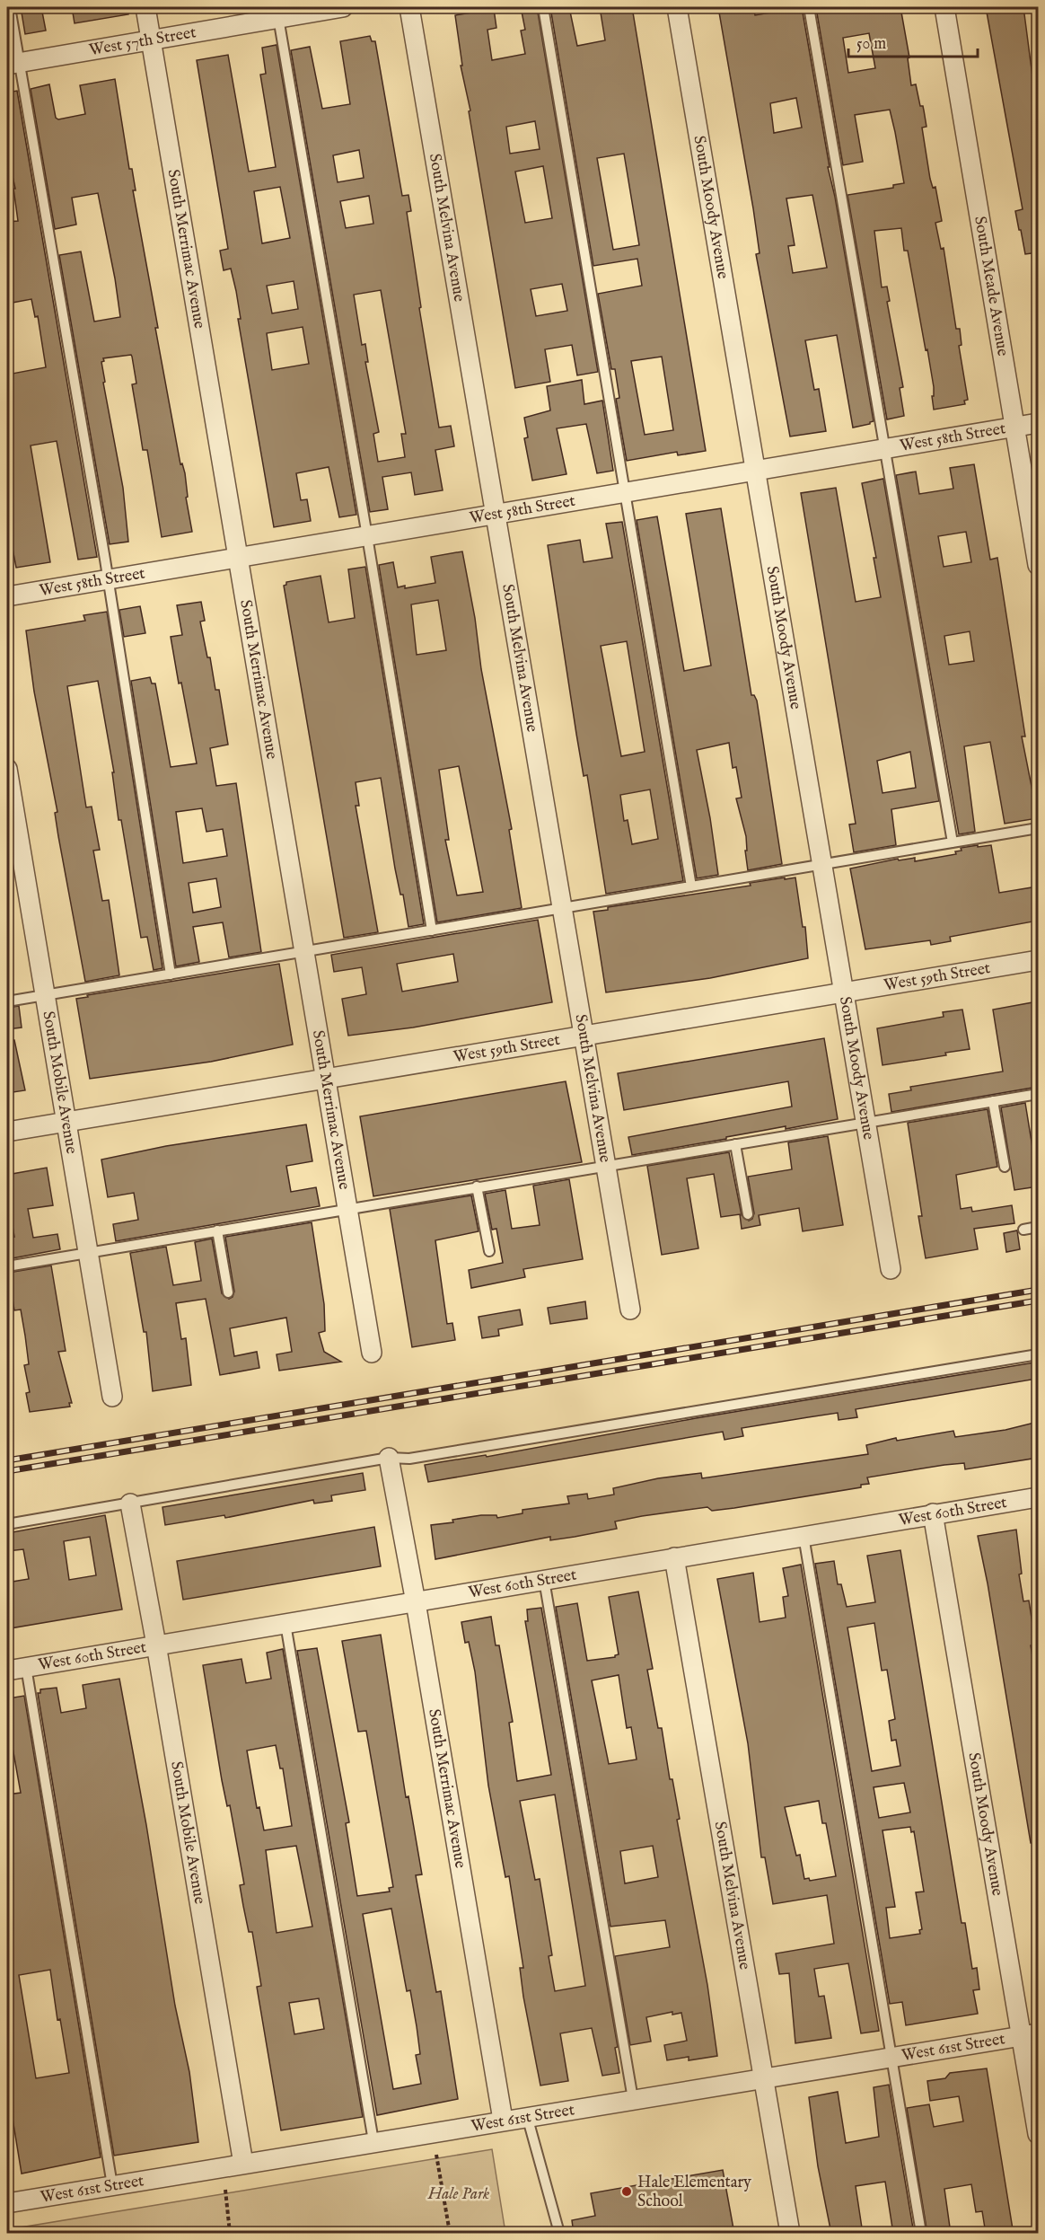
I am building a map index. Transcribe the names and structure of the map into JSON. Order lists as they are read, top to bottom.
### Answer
{
  "streets": {
    "street": [
      "West 57th Street",
      "South Moody Avenue",
      "South Melvina Avenue",
      "South Merrimac Avenue",
      "South Meade Avenue",
      "West 58th Street",
      "West 59th Street",
      "South Mobile Avenue",
      "West 60th Street",
      "West 61st Street"
    ]
  },
  "crossings": [
    ["West 57th Street", "South Merrimac Avenue"],
    ["South Moody Avenue", "West 58th Street"],
    ["South Moody Avenue", "West 59th Street"],
    ["South Moody Avenue", "West 60th Street"],
    ["South Moody Avenue", "West 61st Street"],
    ["South Melvina Avenue", "West 58th Street"],
    ["South Melvina Avenue", "West 59th Street"],
    ["South Melvina Avenue", "West 60th Street"],
    ["South Melvina Avenue", "West 61st Street"],
    ["South Merrimac Avenue", "West 58th Street"],
    ["South Merrimac Avenue", "West 59th Street"],
    ["South Merrimac Avenue", "West 60th Street"],
    ["South Merrimac Avenue", "West 61st Street"],
    ["South Meade Avenue", "West 58th Street"],
    ["West 59th Street", "South Mobile Avenue"],
    ["South Mobile Avenue", "West 60th Street"],
    ["South Mobile Avenue", "West 61st Street"]
  ],
  "parks": ["Hale Park"],
  "places": ["Hale Elementary School"],
  "scale_bar": "50 m"
}
